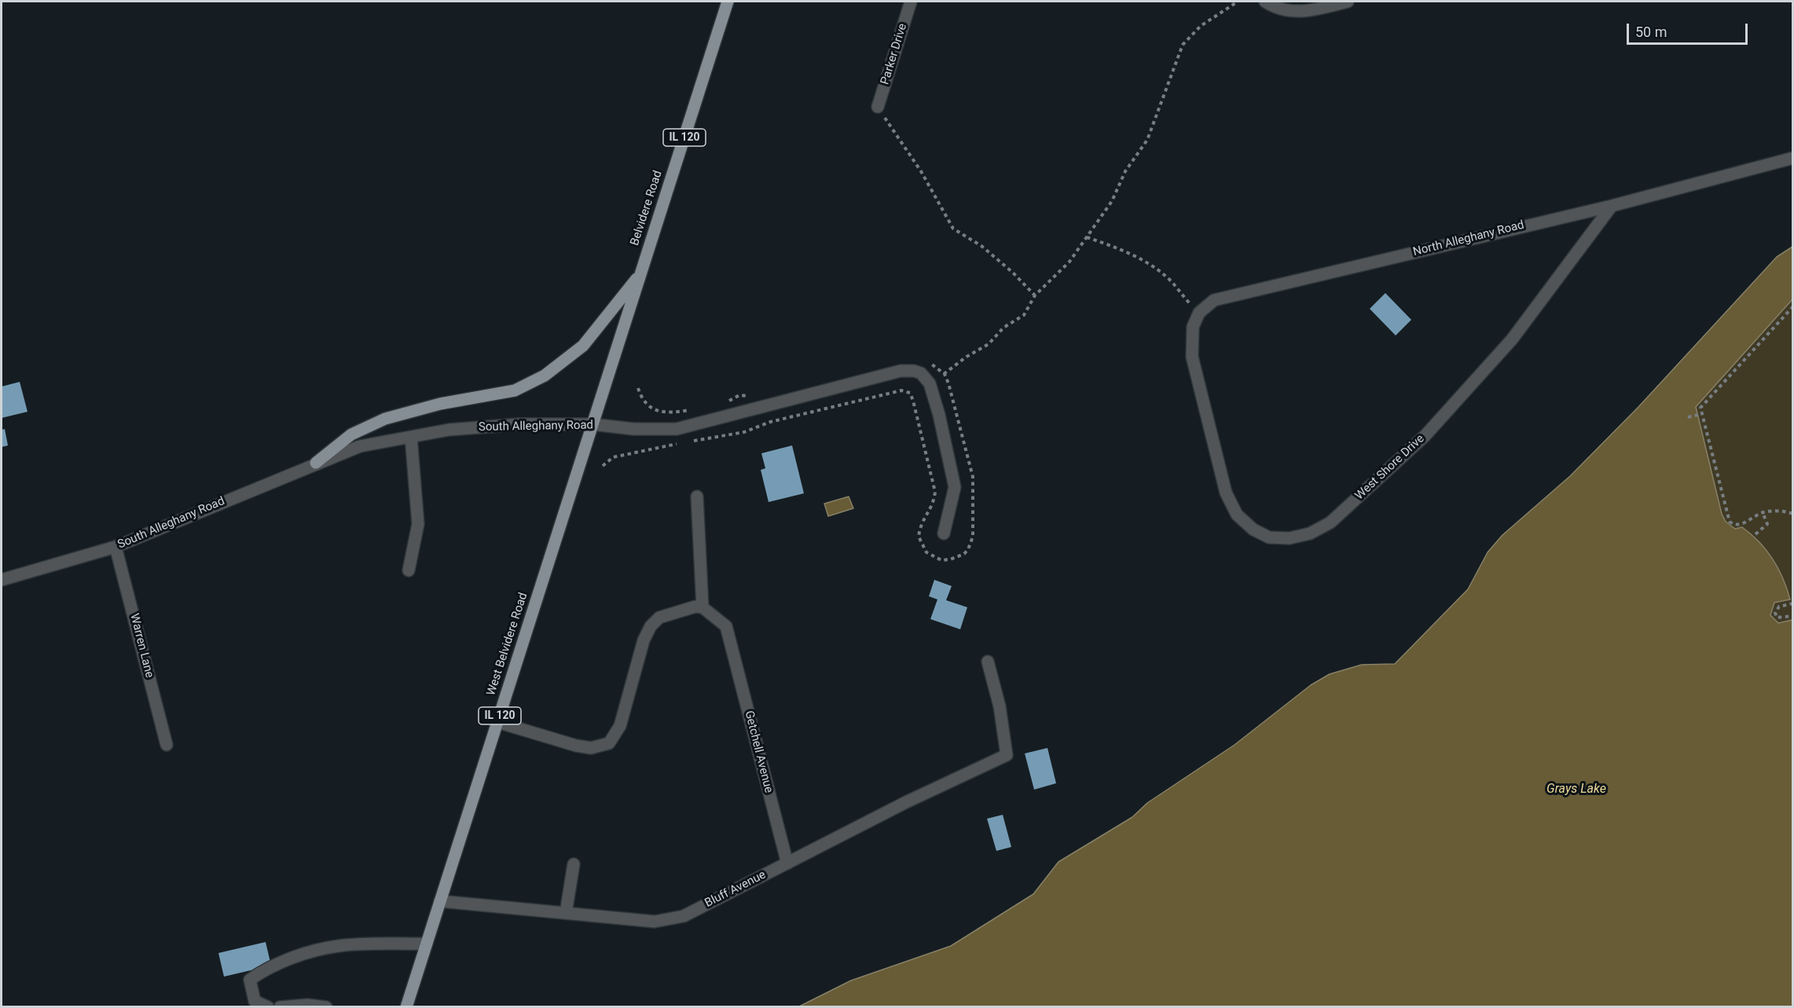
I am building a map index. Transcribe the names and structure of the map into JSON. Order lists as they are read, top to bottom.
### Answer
{
  "streets": {
    "main road": ["IL 120", "Belvidere Road", "West Belvidere Road"],
    "street": [
      "Parker Drive",
      "North Alleghany Road",
      "South Alleghany Road",
      "West Shore Drive",
      "Warren Lane",
      "Getchell Avenue",
      "Bluff Avenue"
    ]
  },
  "crossings": [
    ["Belvidere Road", "South Alleghany Road"],
    ["Belvidere Road", "West Belvidere Road"],
    ["North Alleghany Road", "West Shore Drive"],
    ["South Alleghany Road", "West Belvidere Road"],
    ["South Alleghany Road", "Warren Lane"],
    ["West Belvidere Road", "Bluff Avenue"],
    ["Getchell Avenue", "Bluff Avenue"]
  ],
  "water": ["Grays Lake"],
  "scale_bar": "50 m"
}
